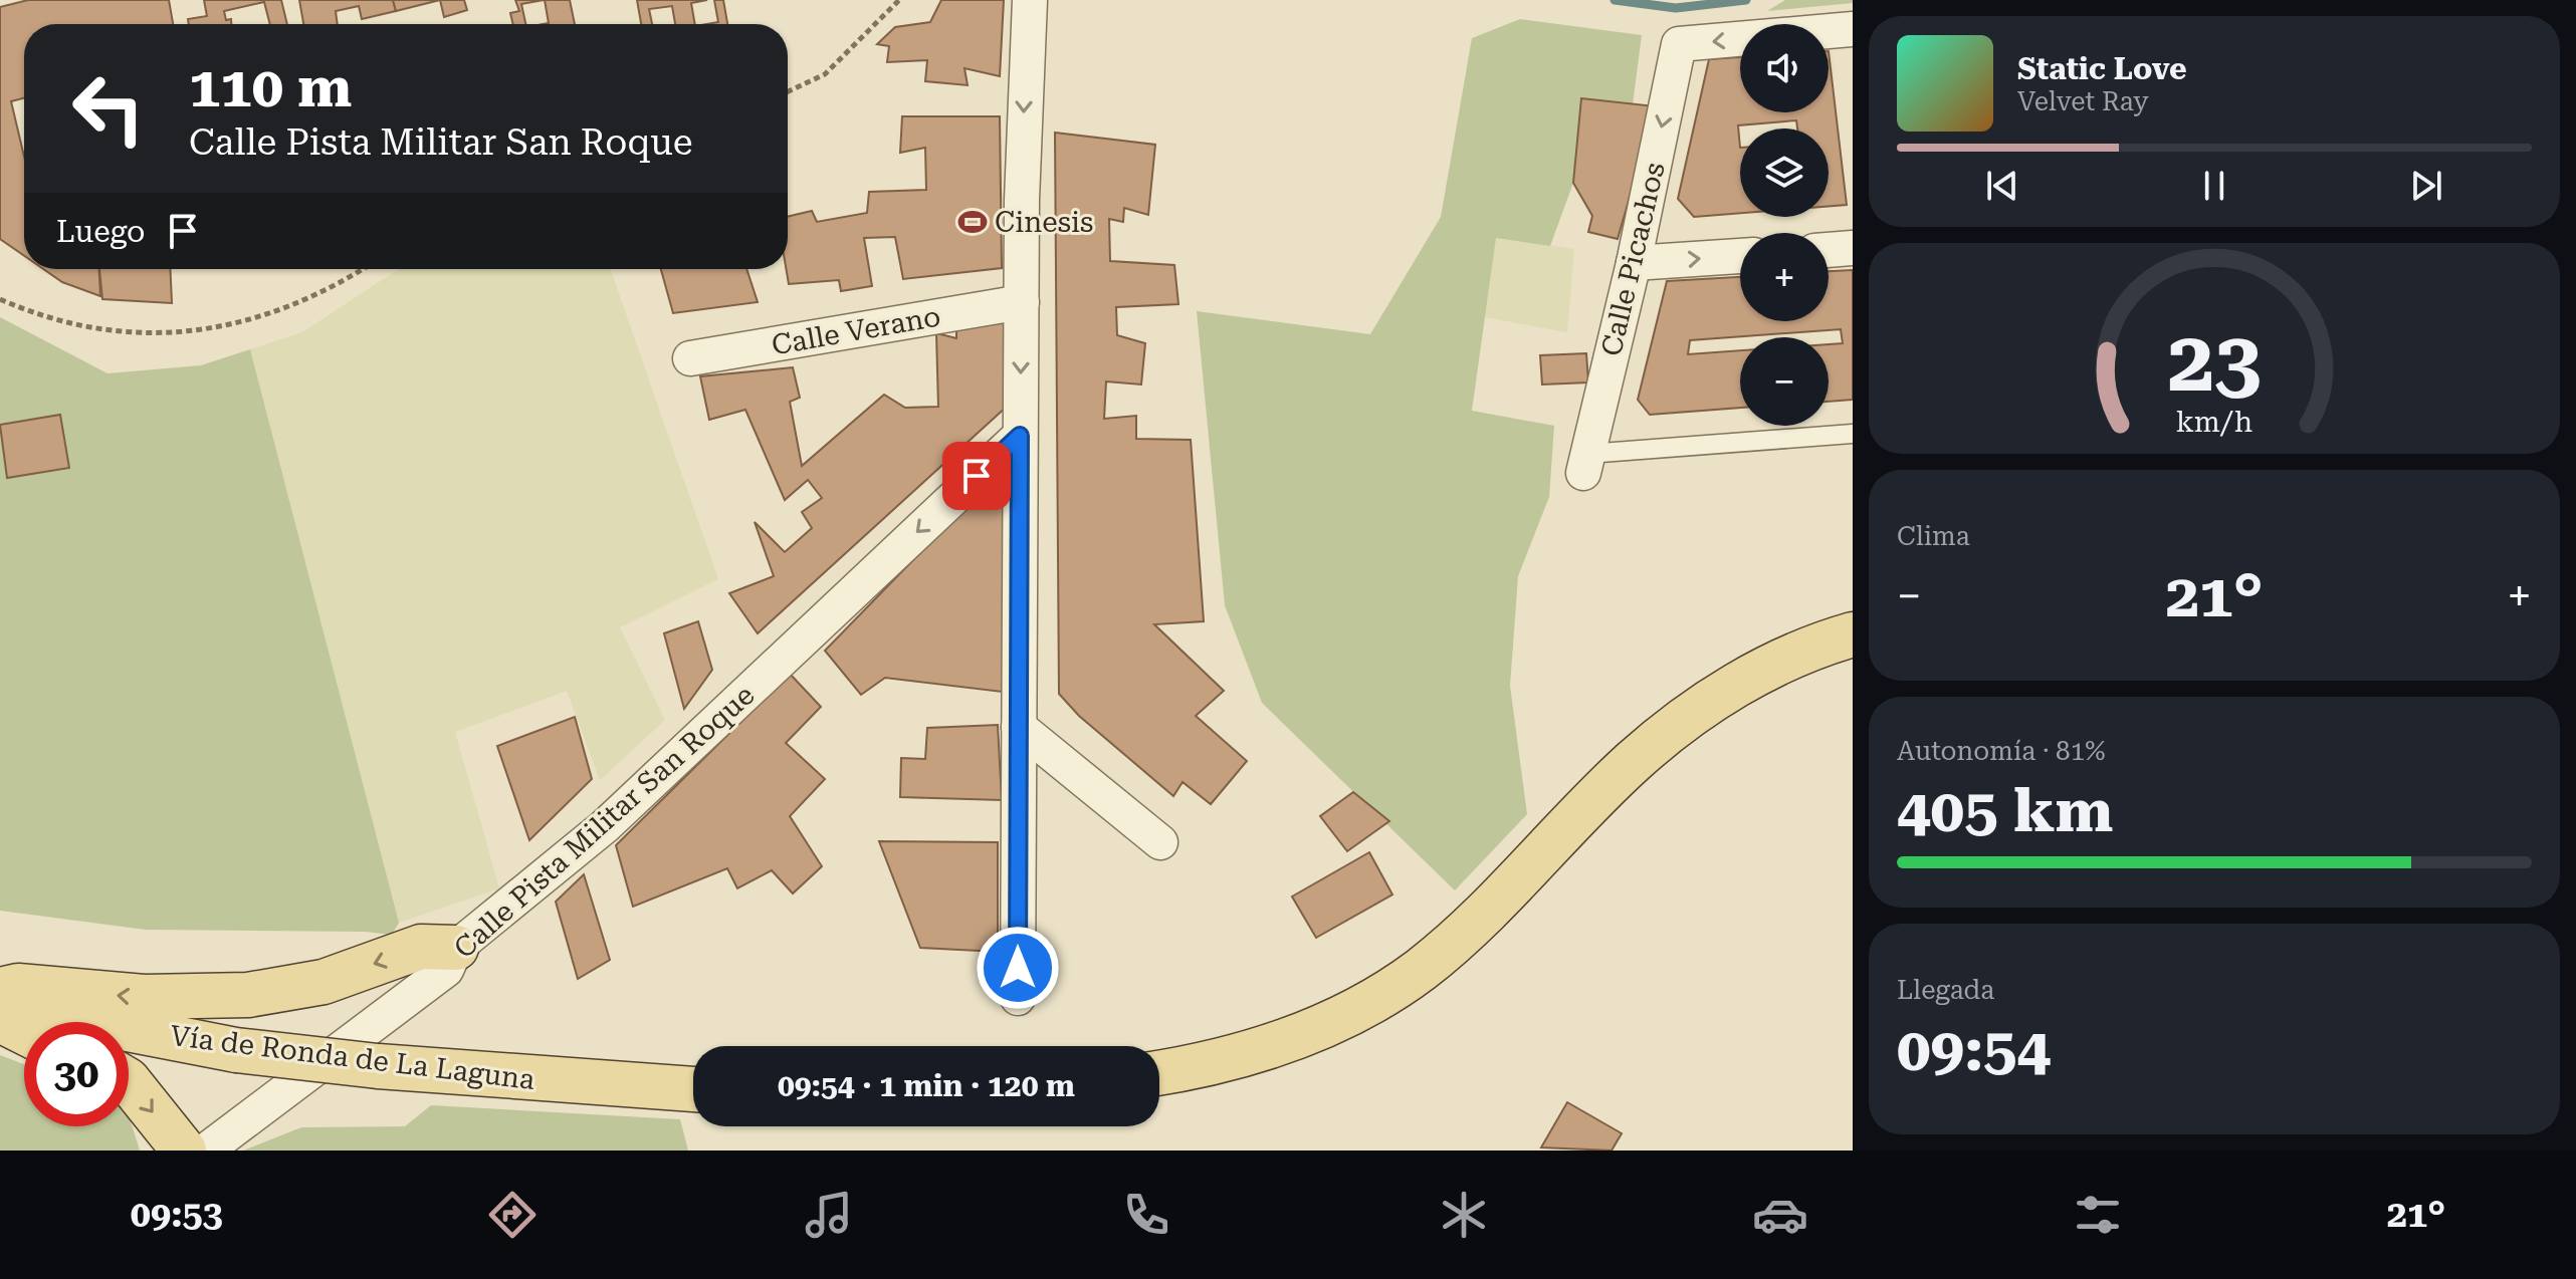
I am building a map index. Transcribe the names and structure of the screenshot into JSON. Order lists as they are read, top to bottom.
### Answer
{
  "streets": {
    "main road": ["Vía de Ronda de La Laguna"],
    "street": ["Calle Picachos", "Calle Verano", "Calle Pista Militar San Roque"]
  },
  "one_way": ["Calle Picachos", "Calle Pista Militar San Roque"],
  "places": {
    "sports": ["Cinesis"]
  },
  "page": {
    "map_buttons": ["+", "−"],
    "turn": ["110 m", "Calle Pista Militar San Roque"],
    "song": ["Static Love", "Velvet Ray"],
    "then": "Luego",
    "tile": [
      "Clima",
      ["Autonomía · 81%", "405 km"],
      ["Llegada", "09:54"]
    ],
    "heat": ["−", "21°", "+"],
    "limit": "30",
    "trip": "09:54 · 1 min · 120 m",
    "tabs": ["09:53", "21°"],
    "gauge": ["23", "km/h"]
  }
}
